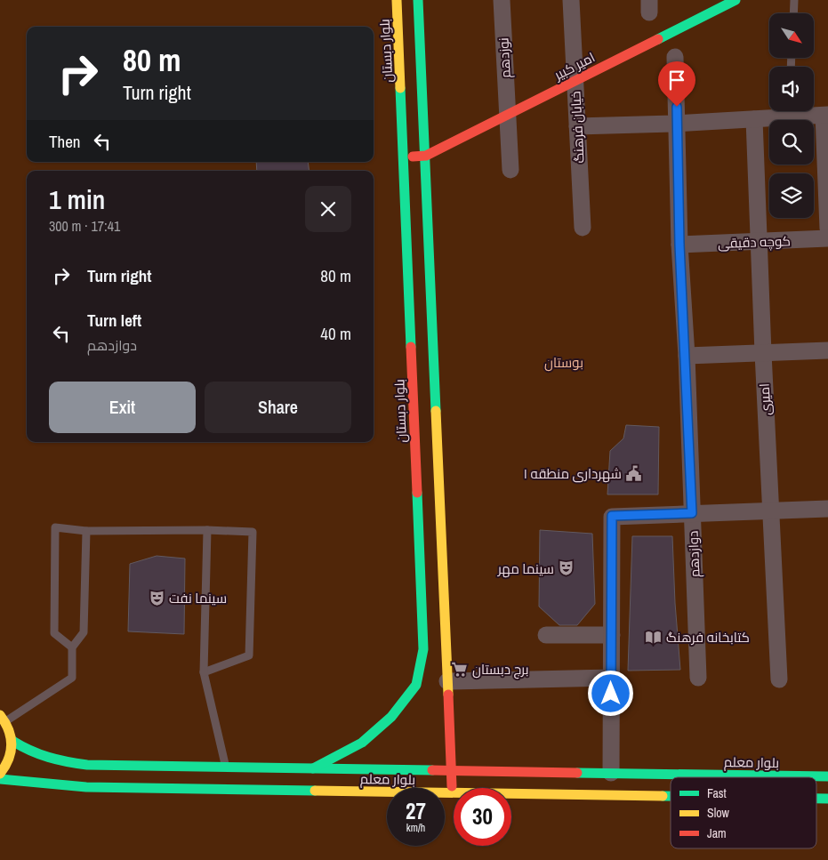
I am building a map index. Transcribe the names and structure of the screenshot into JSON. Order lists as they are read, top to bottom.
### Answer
{
  "streets": {
    "street": [
      "بلوار دبستان",
      "نوزدهم",
      "امیر کبیر",
      "خیابان فرهنگ",
      "کوچه دقیقی",
      "امیری",
      "دوازدهم",
      "بلوار معلم"
    ]
  },
  "crossings": [
    ["بلوار دبستان", "بلوار معلم"],
    ["نوزدهم", "امیر کبیر"],
    ["امیر کبیر", "خیابان فرهنگ"],
    ["کوچه دقیقی", "امیری"],
    ["کوچه دقیقی", "دوازدهم"]
  ],
  "parks": ["بوستان"],
  "places": {
    "public building": ["شهرداری منطقه ۱"],
    "theatre": ["سینما مهر", "سینما نفت"],
    "library": ["کتابخانه فرهنگ"],
    "supermarket": ["برج دبستان"]
  },
  "legend": ["Fast", "Slow", "Jam"],
  "north": "bottom right",
  "page": {
    "turn": ["80 m", "Turn right"],
    "then": "Then",
    "heading": ["1 min", "300 m · 17:41"],
    "list": [
      {
        "name": "Turn right",
        "value": "80 m"
      },
      {
        "name": "Turn left",
        "note": "دوازدهم",
        "value": "40 m"
      }
    ],
    "buttons": ["Exit", "Share"],
    "speed": "27 km/h",
    "limit": "30"
  }
}
